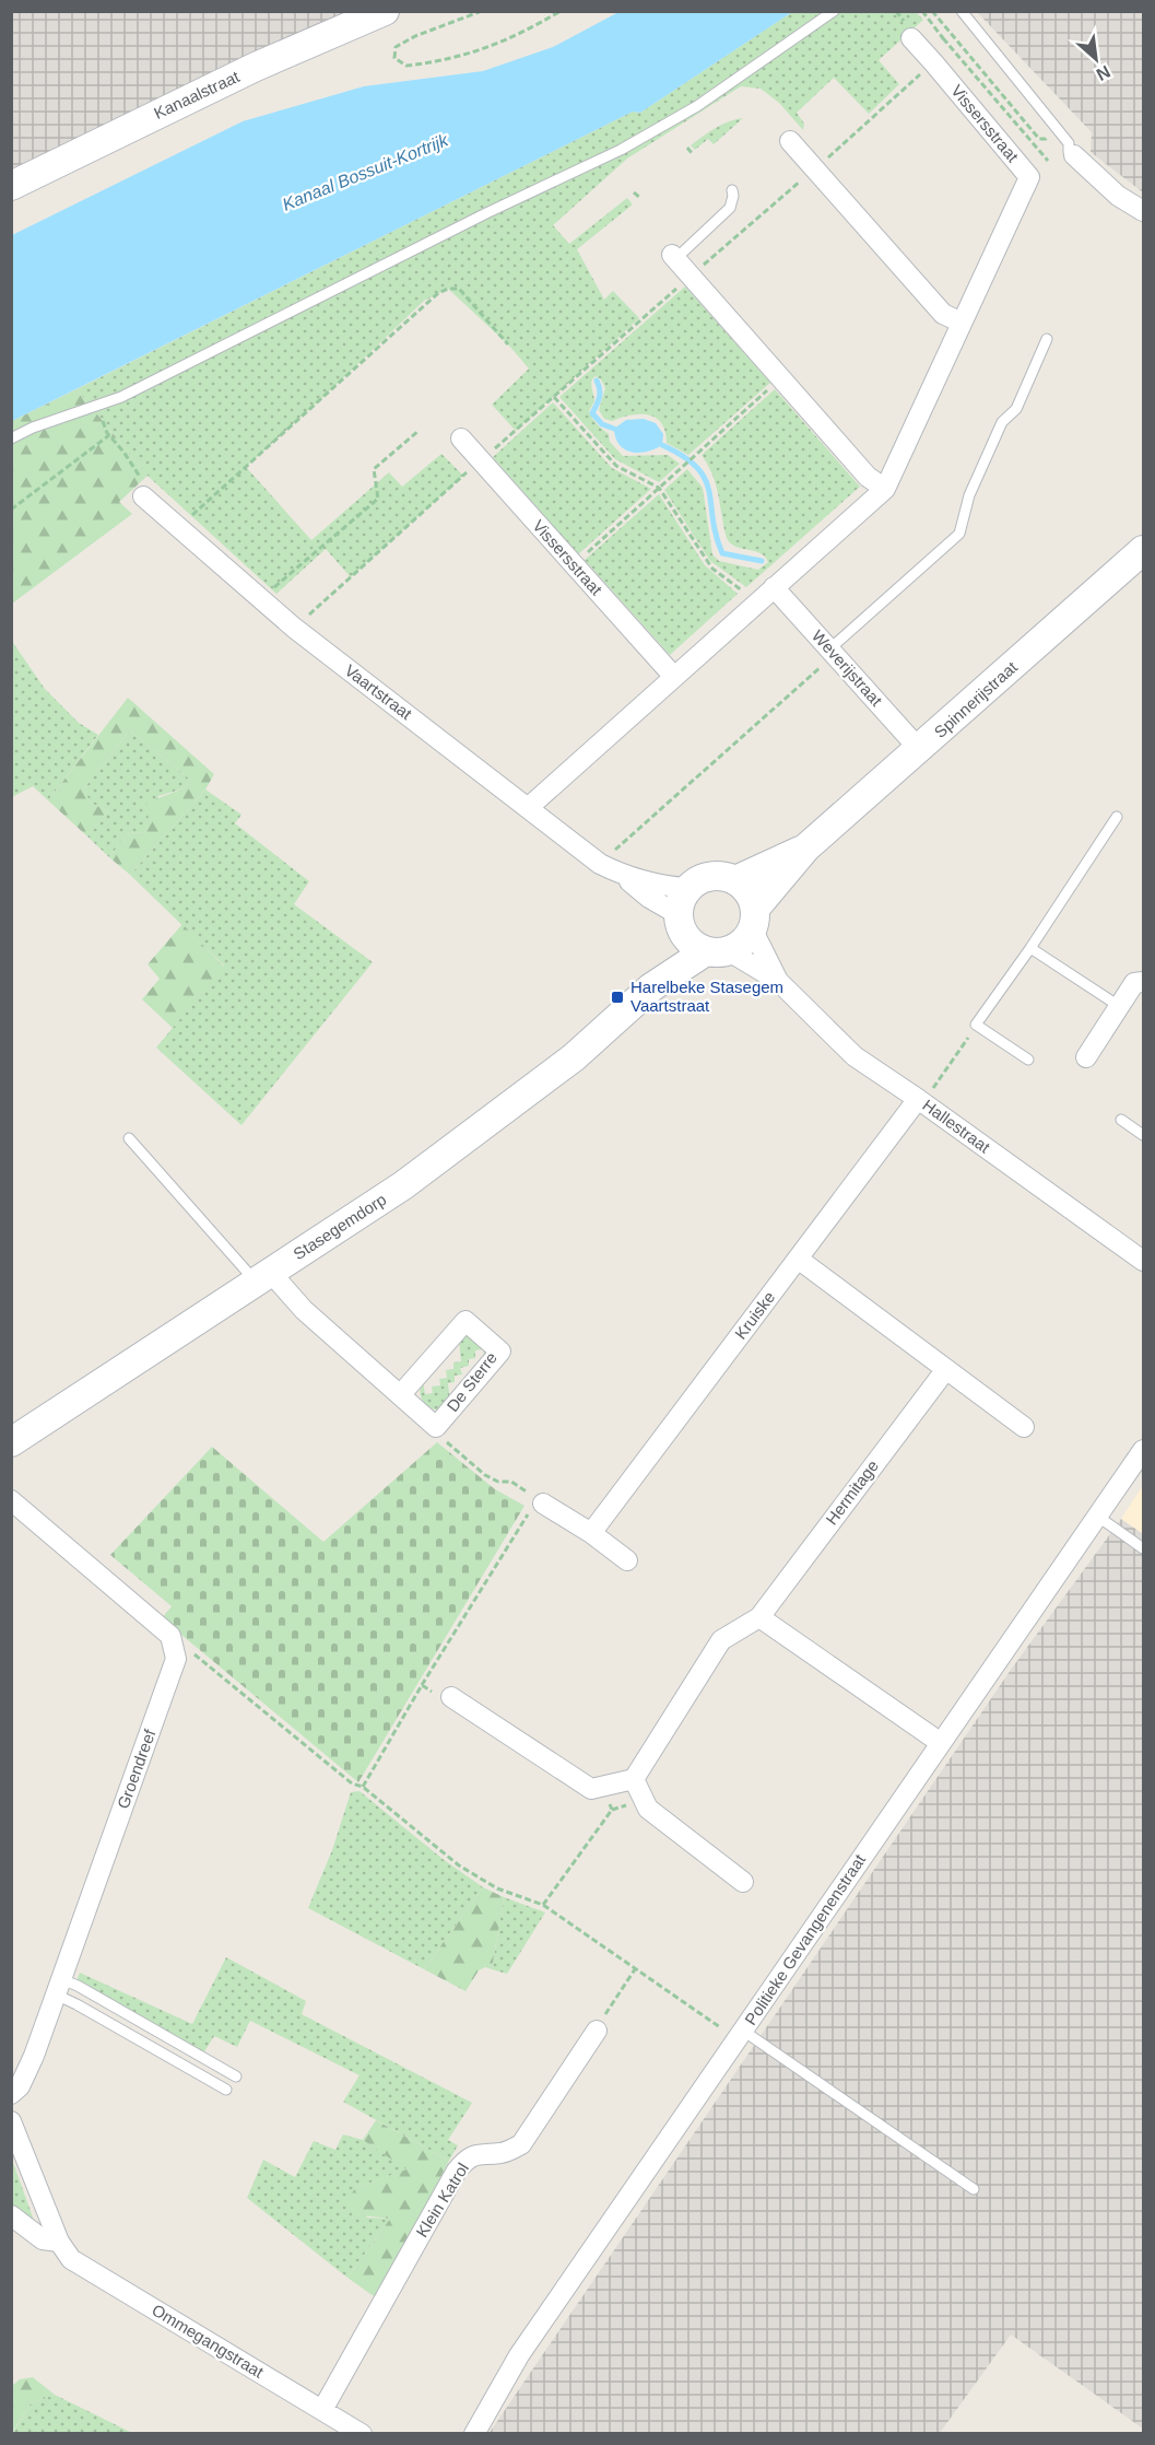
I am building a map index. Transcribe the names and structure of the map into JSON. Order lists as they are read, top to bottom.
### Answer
{
  "streets": {
    "street": [
      "Kanaalstraat",
      "Vissersstraat",
      "Weverijstraat",
      "Vaartstraat",
      "Spinnerijstraat",
      "Hallestraat",
      "Stasegemdorp",
      "Kruiske",
      "De Sterre",
      "Hermitage",
      "Groendreef",
      "Politieke Gevangenenstraat",
      "Klein Katrol",
      "Ommegangstraat"
    ]
  },
  "crossings": [
    ["Vissersstraat", "Weverijstraat"],
    ["Vissersstraat", "Vaartstraat"],
    ["Weverijstraat", "Spinnerijstraat"],
    ["Vaartstraat", "Spinnerijstraat"],
    ["Vaartstraat", "Hallestraat"],
    ["Vaartstraat", "Stasegemdorp"],
    ["Spinnerijstraat", "Hallestraat"],
    ["Spinnerijstraat", "Stasegemdorp"],
    ["Hallestraat", "Stasegemdorp"],
    ["Hallestraat", "Kruiske"],
    ["Stasegemdorp", "De Sterre"],
    ["Klein Katrol", "Ommegangstraat"]
  ],
  "water": ["Kanaal Bossuit-Kortrijk"],
  "places": {
    "transit": ["Harelbeke Stasegem Vaartstraat"]
  },
  "north": "bottom right"
}
